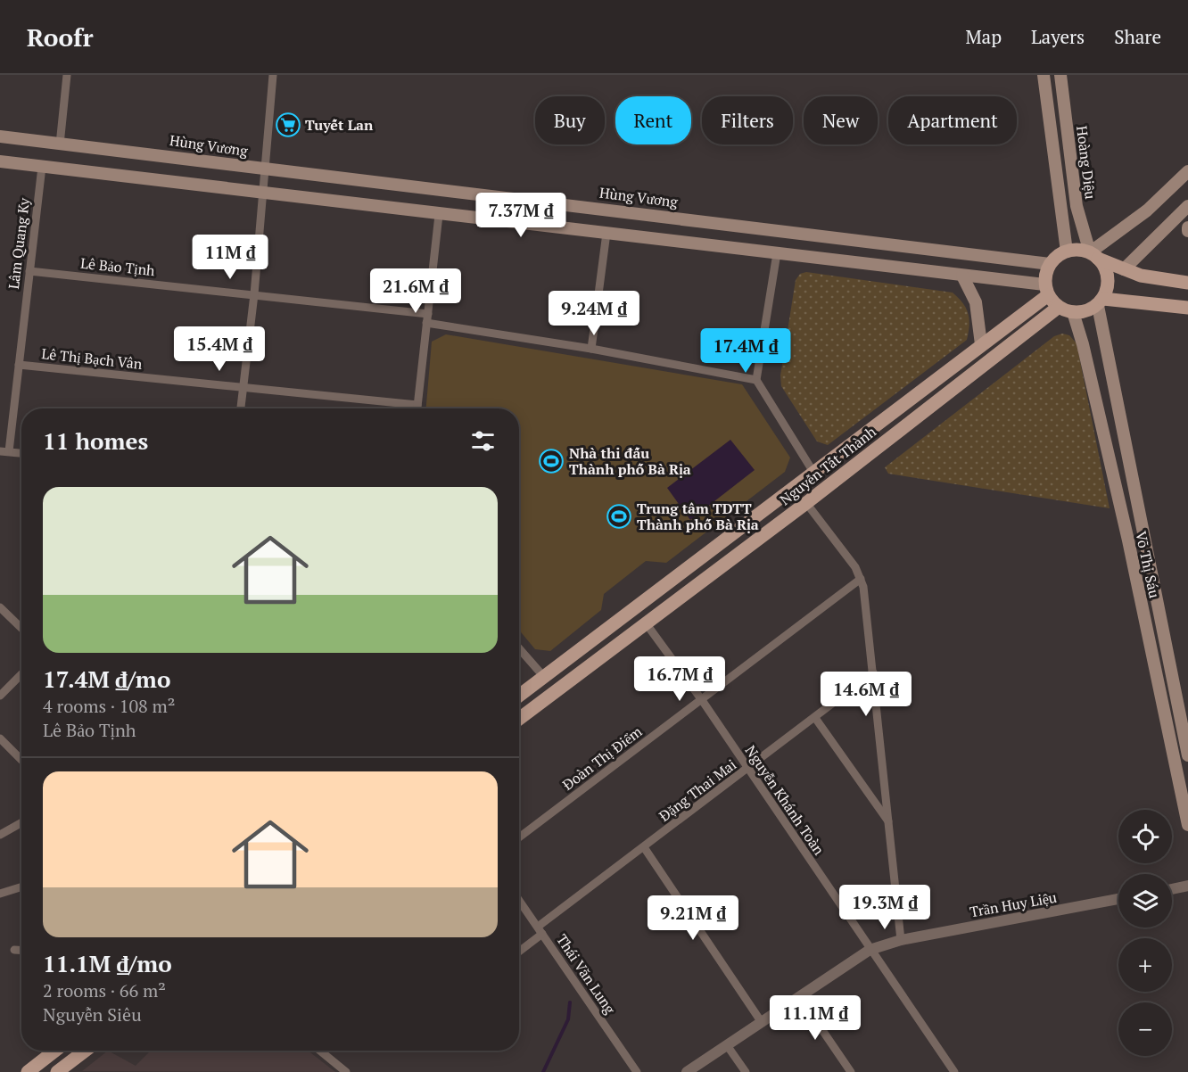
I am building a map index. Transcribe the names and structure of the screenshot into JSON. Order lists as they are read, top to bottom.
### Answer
{
  "streets": {
    "main road": [
      "Hùng Vương",
      "Hoàng Diệu",
      "Nguyễn Tất Thành",
      "Võ Thị Sáu"
    ],
    "street": [
      "Lâm Quang Ky",
      "Lê Bảo Tịnh",
      "Lê Thị Bạch Vân",
      "Đoàn Thị Điểm",
      "Đặng Thai Mai",
      "Nguyễn Khánh Toàn",
      "Trần Huy Liệu",
      "Thái Văn Lung"
    ]
  },
  "crossings": [
    ["Hùng Vương", "Hoàng Diệu"],
    ["Hùng Vương", "Nguyễn Tất Thành"],
    ["Hùng Vương", "Võ Thị Sáu"],
    ["Hoàng Diệu", "Nguyễn Tất Thành"],
    ["Hoàng Diệu", "Võ Thị Sáu"],
    ["Lâm Quang Ky", "Lê Bảo Tịnh"],
    ["Lâm Quang Ky", "Lê Thị Bạch Vân"],
    ["Nguyễn Tất Thành", "Võ Thị Sáu"],
    ["Nguyễn Tất Thành", "Nguyễn Khánh Toàn"],
    ["Đoàn Thị Điểm", "Nguyễn Khánh Toàn"],
    ["Đặng Thai Mai", "Nguyễn Khánh Toàn"],
    ["Đặng Thai Mai", "Thái Văn Lung"],
    ["Nguyễn Khánh Toàn", "Trần Huy Liệu"]
  ],
  "places": {
    "supermarket": ["Tuyết Lan"],
    "sports": ["Nhà thi đấu Thành phố Bà Rịa", "Trung tâm TDTT Thành phố Bà Rịa"]
  },
  "page": {
    "header": "Roofr",
    "nav": ["Map", "Layers", "Share"],
    "chip": [
      "Buy",
      "Rent",
      "Filters",
      "New",
      "Apartment"
    ],
    "price": [
      "7.37M ₫",
      "11M ₫",
      "21.6M ₫",
      "9.24M ₫",
      "15.4M ₫",
      "17.4M ₫",
      "16.7M ₫",
      "14.6M ₫",
      "19.3M ₫",
      "9.21M ₫",
      "11.1M ₫"
    ],
    "heading": "11 homes",
    "list": [
      {
        "name": "17.4M ₫/mo",
        "note": "4 rooms · 108 m² · Lê Bảo Tịnh"
      },
      {
        "name": "11.1M ₫/mo",
        "note": "2 rooms · 66 m² · Nguyễn Siêu"
      }
    ],
    "map_buttons": ["+", "−"]
  }
}
